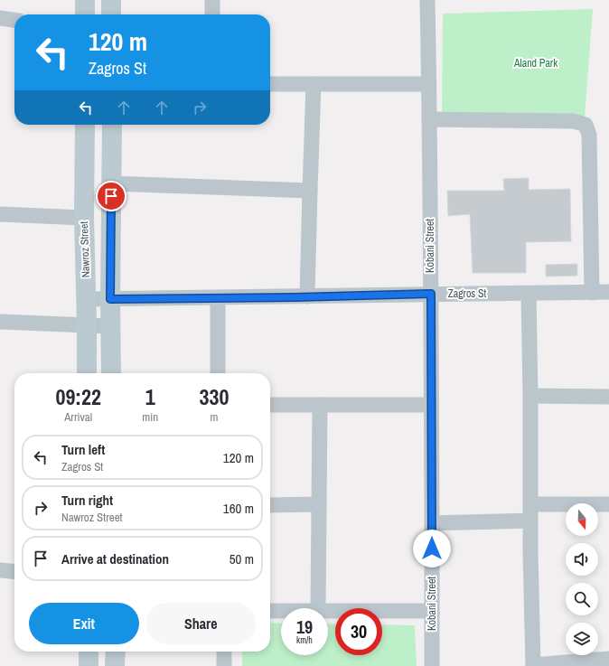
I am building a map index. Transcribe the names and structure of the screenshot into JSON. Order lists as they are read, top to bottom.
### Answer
{
  "streets": {
    "main road": ["Nawroz Street"],
    "street": ["Kobani Street", "Zagros St"]
  },
  "crossings": [
    ["Kobani Street", "Zagros St"],
    ["Nawroz Street", "Zagros St"]
  ],
  "parks": ["Aland Park"],
  "north": "bottom",
  "page": {
    "turn": ["120 m", "Zagros St"],
    "eta": [
      "09:22",
      "Arrival",
      "1",
      "min",
      "330",
      "m"
    ],
    "list": [
      {
        "name": "Turn left",
        "note": "Zagros St",
        "value": "120 m"
      },
      {
        "name": "Turn right",
        "note": "Nawroz Street",
        "value": "160 m"
      },
      {
        "name": "Arrive at destination",
        "value": "50 m"
      }
    ],
    "buttons": ["Exit", "Share"],
    "speed": "19 km/h",
    "limit": "30"
  }
}
